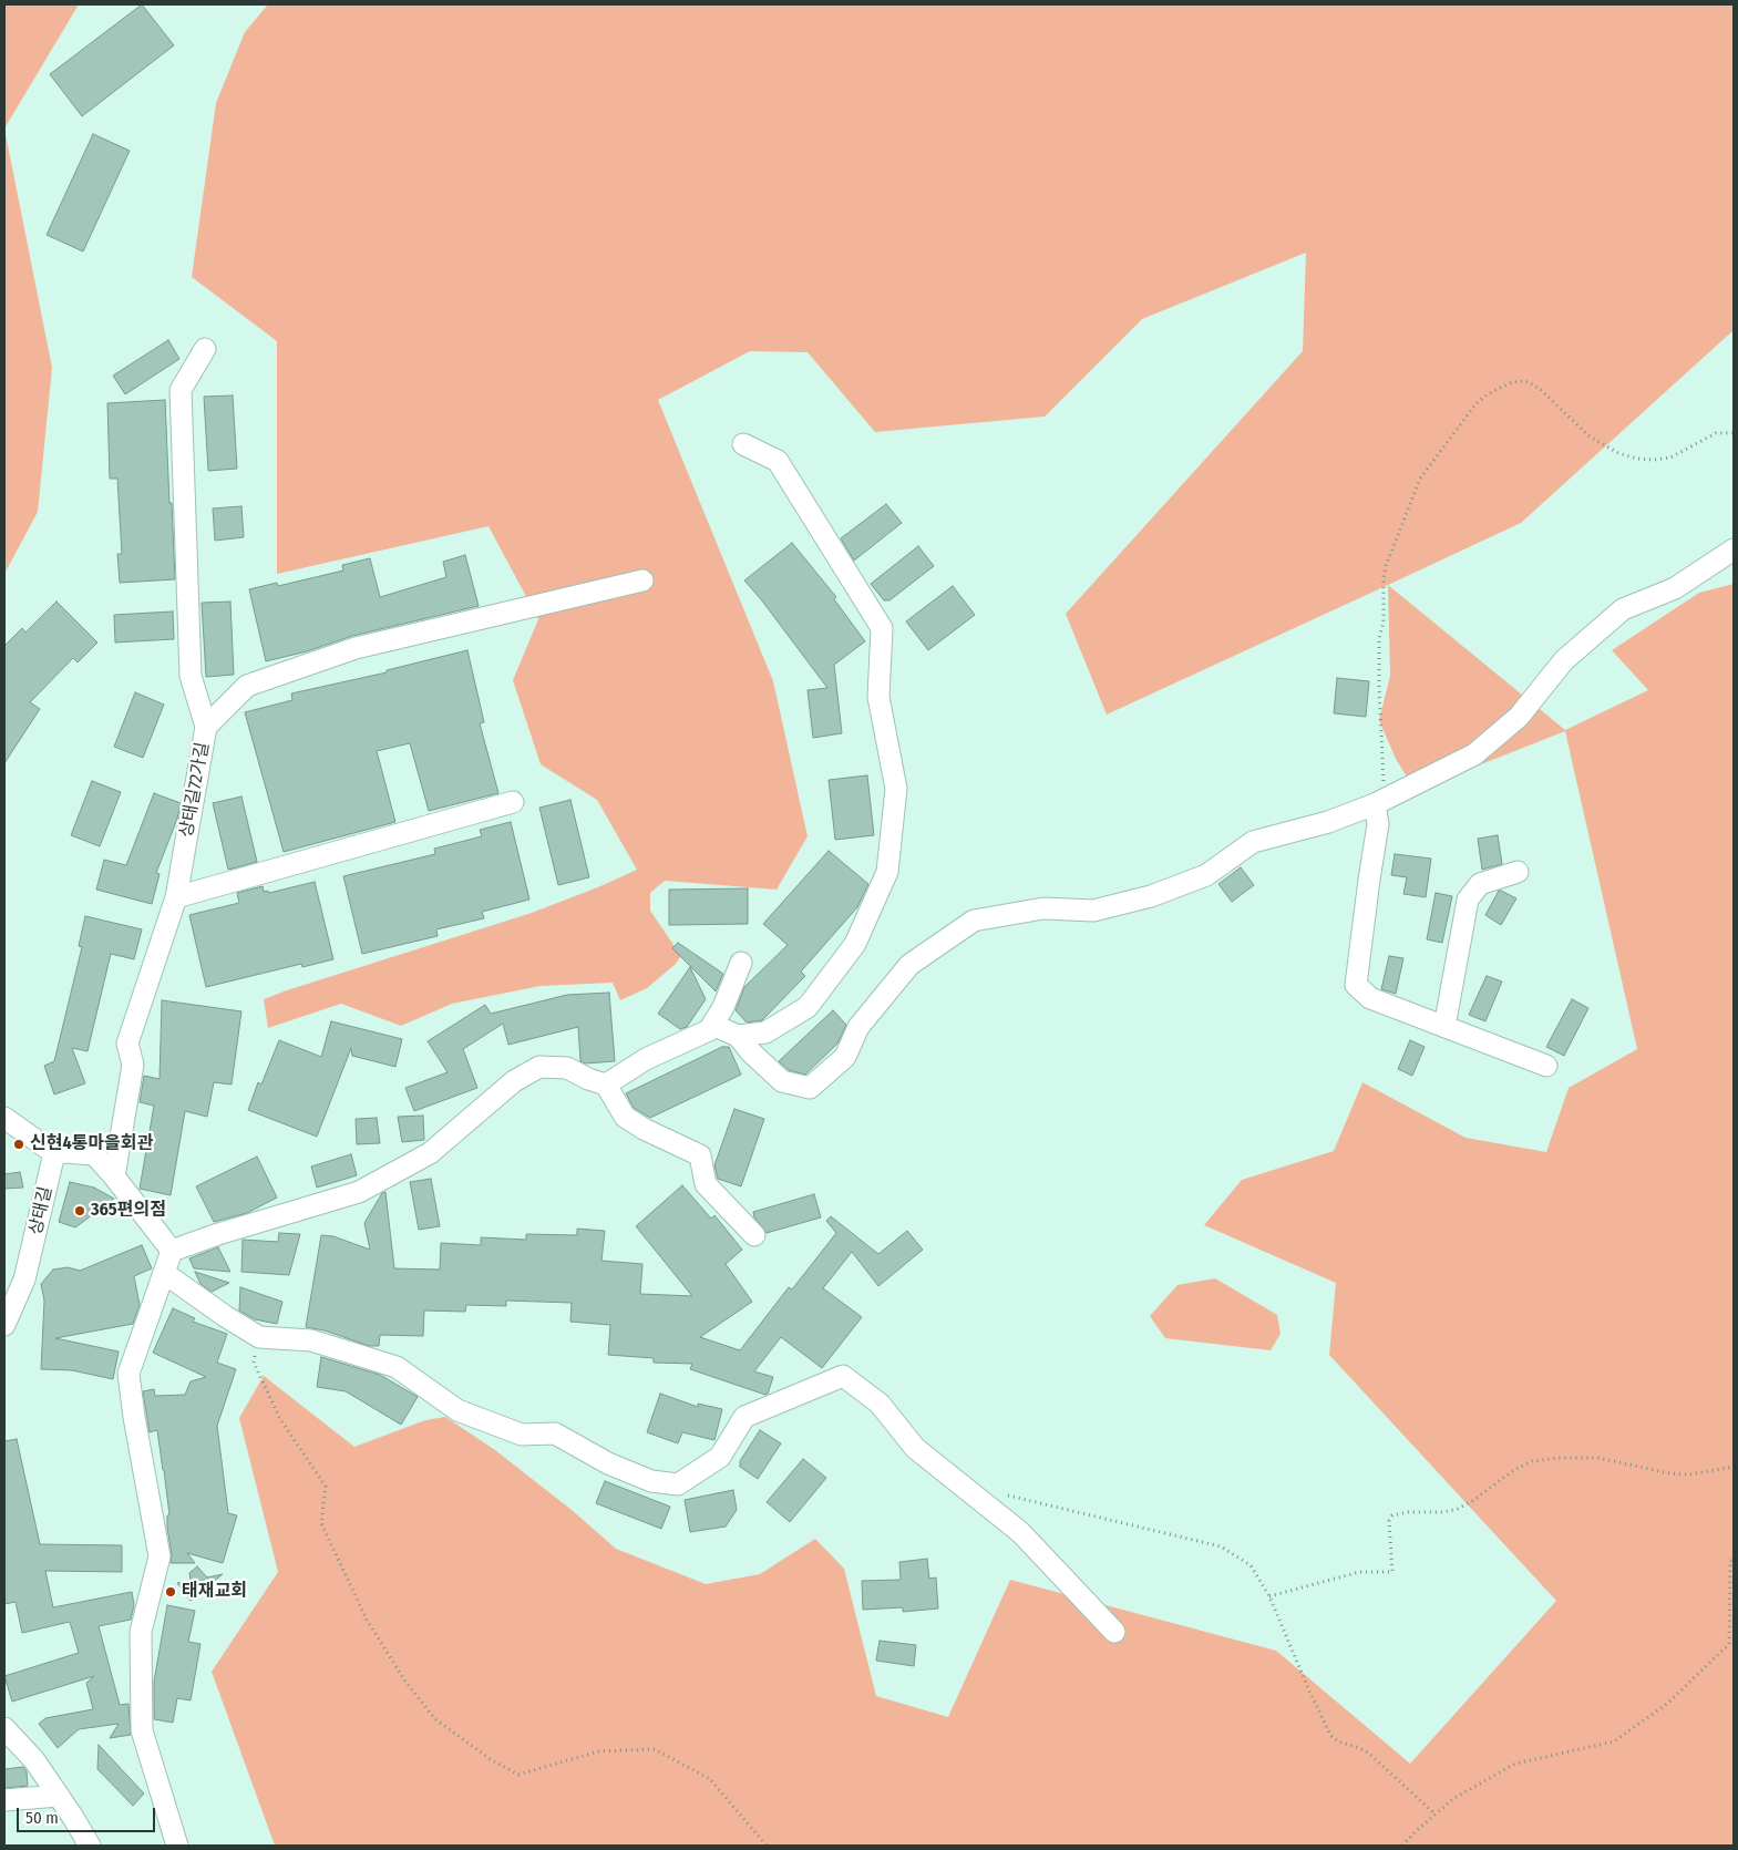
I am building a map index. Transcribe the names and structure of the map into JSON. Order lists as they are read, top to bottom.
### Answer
{
  "streets": {
    "street": ["상태길72가길", "상태길"]
  },
  "places": ["신현4통마을회관", "365편의점", "태재교회"],
  "scale_bar": "50 m"
}
